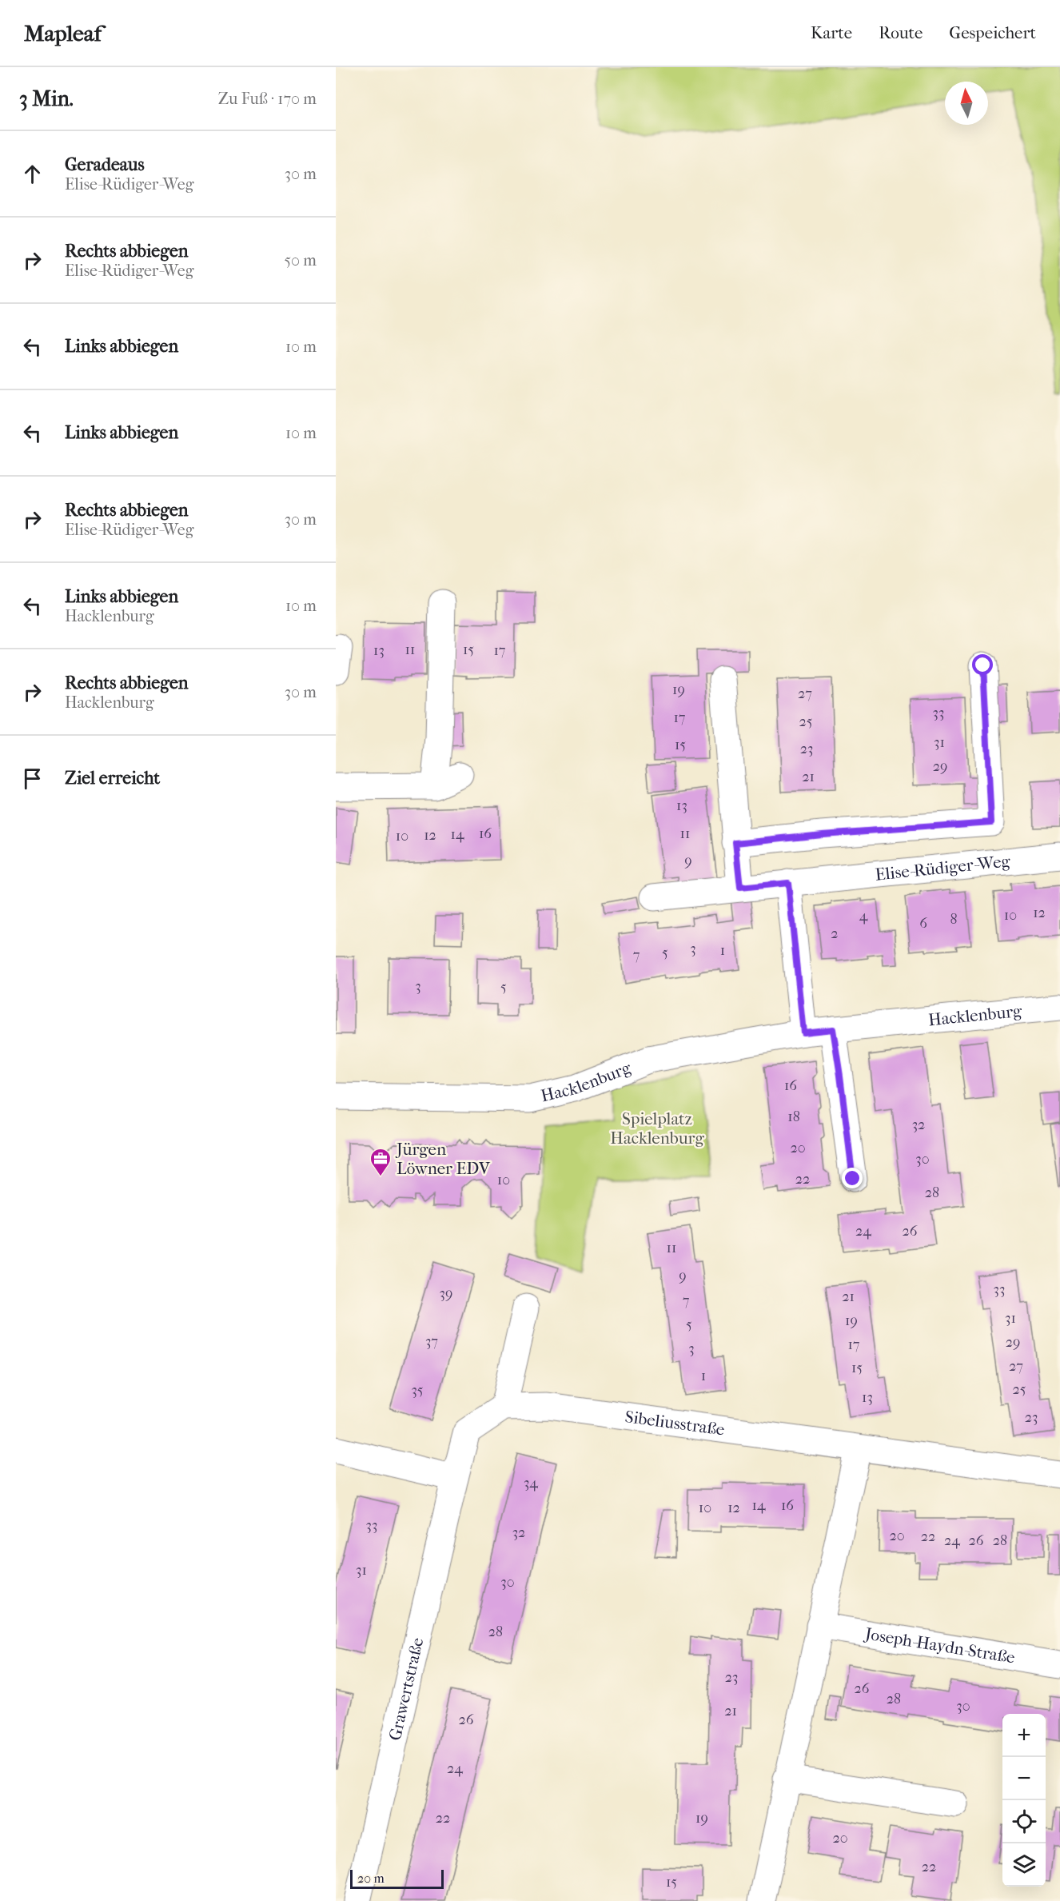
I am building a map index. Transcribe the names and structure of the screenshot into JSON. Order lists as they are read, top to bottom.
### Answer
{
  "streets": {
    "street": [
      "Elise-Rüdiger-Weg",
      "Hacklenburg",
      "Sibeliusstraße",
      "Joseph-Haydn-Straße",
      "Grawertstraße"
    ]
  },
  "parks": ["Spielplatz Hacklenburg"],
  "places": {
    "office": ["Jürgen Löwner EDV"]
  },
  "house_numbers": [
    "11",
    "15",
    "13",
    "17",
    "19",
    "27",
    "33",
    "17",
    "25",
    "31",
    "15",
    "23",
    "29",
    "21",
    "13",
    "16",
    "11",
    "14",
    "12",
    "10",
    "9",
    "12",
    "10",
    "4",
    "8",
    "6",
    "2",
    "3",
    "1",
    "5",
    "7",
    "3",
    "5",
    "16",
    "18",
    "32",
    "20",
    "30",
    "22",
    "10",
    "28",
    "24",
    "26",
    "11",
    "9",
    "33",
    "39",
    "21",
    "7",
    "31",
    "19",
    "5",
    "37",
    "29",
    "17",
    "3",
    "27",
    "15",
    "1",
    "25",
    "35",
    "13",
    "23",
    "34",
    "14",
    "16",
    "10",
    "12",
    "33",
    "32",
    "20",
    "22",
    "24",
    "26",
    "28",
    "31",
    "30",
    "28",
    "23",
    "26",
    "28",
    "30",
    "21",
    "26",
    "24",
    "22",
    "19",
    "20",
    "22",
    "15"
  ],
  "scale_bar": "20 m",
  "north": "top",
  "page": {
    "header": "Mapleaf",
    "nav": ["Karte", "Route", "Gespeichert"],
    "heading": ["3 Min.", "Zu Fuß · 170 m"],
    "list": [
      ["Geradeaus", "Elise-Rüdiger-Weg", "30 m"],
      ["Rechts abbiegen", "Elise-Rüdiger-Weg", "50 m"],
      ["Links abbiegen", "10 m"],
      ["Links abbiegen", "10 m"],
      ["Rechts abbiegen", "Elise-Rüdiger-Weg", "30 m"],
      ["Links abbiegen", "Hacklenburg", "10 m"],
      ["Rechts abbiegen", "Hacklenburg", "30 m"],
      "Ziel erreicht"
    ],
    "map_buttons": ["+", "−"],
    "scale": "20 m"
  }
}
